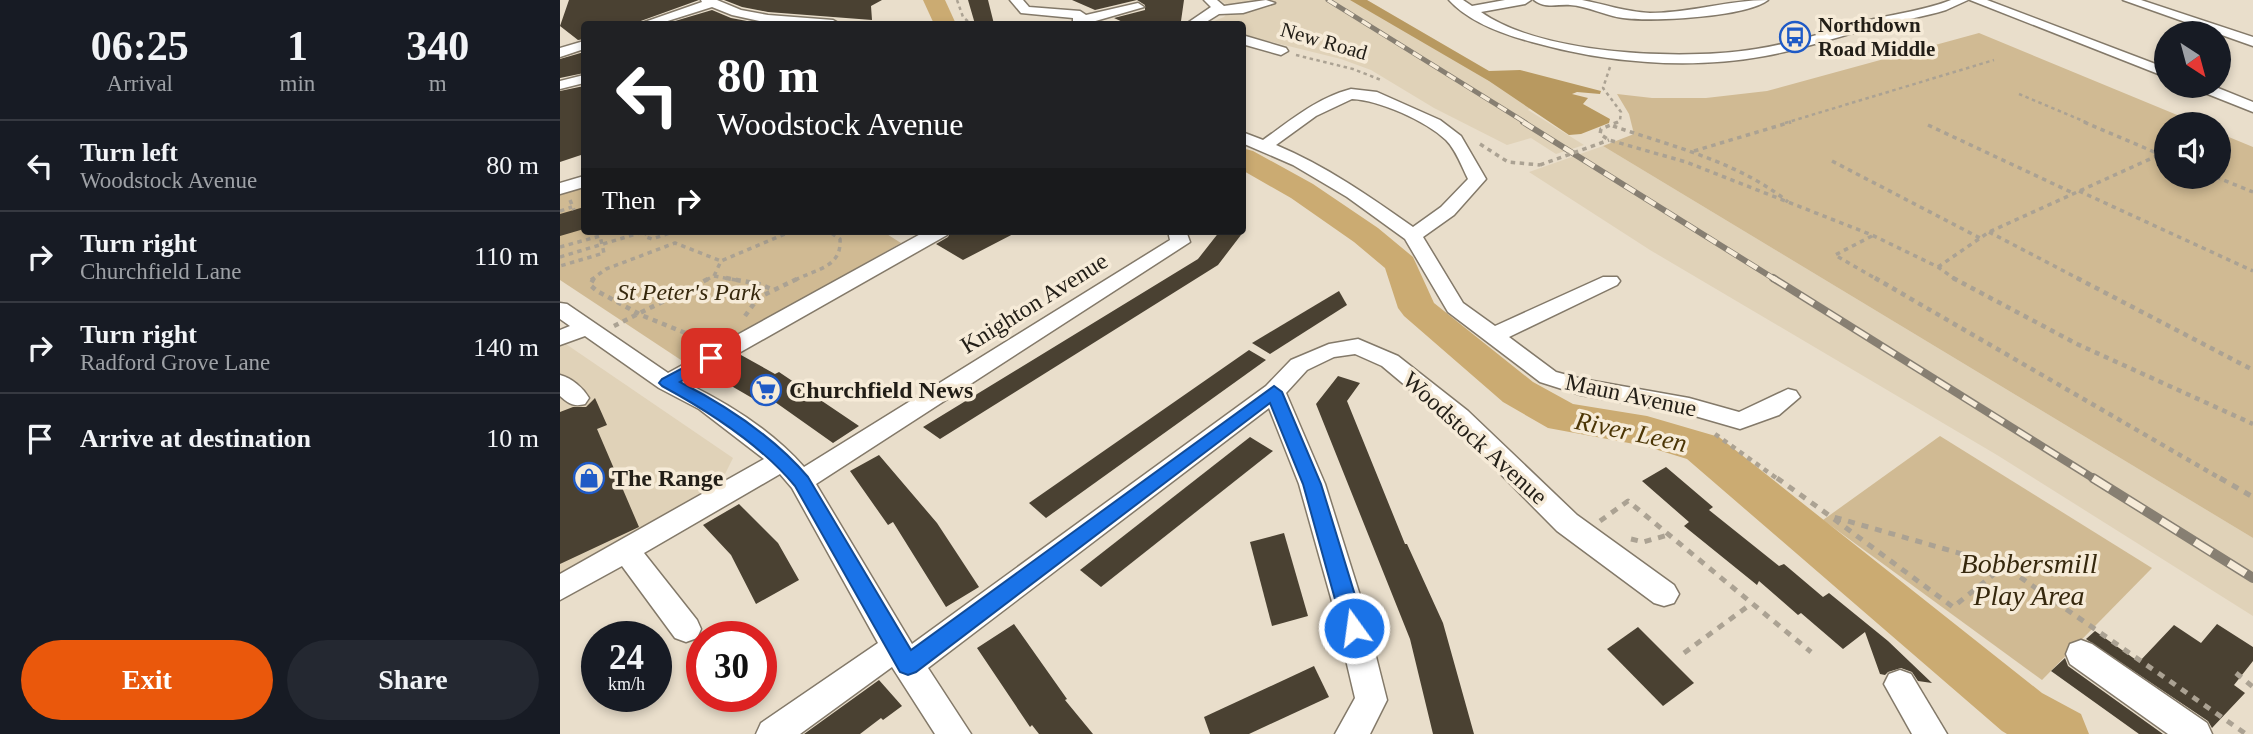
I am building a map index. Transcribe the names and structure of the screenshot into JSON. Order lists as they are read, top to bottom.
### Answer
{
  "streets": {
    "street": [
      "New Road",
      "Knighton Avenue",
      "Maun Avenue",
      "Woodstock Avenue"
    ]
  },
  "water": ["River Leen"],
  "parks": ["St Peter's Park", "Bobbersmill Play Area"],
  "places": {
    "bus stop": ["Northdown Road Middle"],
    "supermarket": ["Churchfield News"],
    "shop": ["The Range"]
  },
  "north": "bottom right",
  "page": {
    "eta": [
      "06:25",
      "Arrival",
      "1",
      "min",
      "340",
      "m"
    ],
    "turn": ["80 m", "Woodstock Avenue"],
    "list": [
      {
        "name": "Turn left",
        "note": "Woodstock Avenue",
        "value": "80 m"
      },
      {
        "name": "Turn right",
        "note": "Churchfield Lane",
        "value": "110 m"
      },
      {
        "name": "Turn right",
        "note": "Radford Grove Lane",
        "value": "140 m"
      },
      {
        "name": "Arrive at destination",
        "value": "10 m"
      }
    ],
    "then": "Then",
    "speed": "24 km/h",
    "limit": "30",
    "buttons": ["Exit", "Share"]
  }
}
